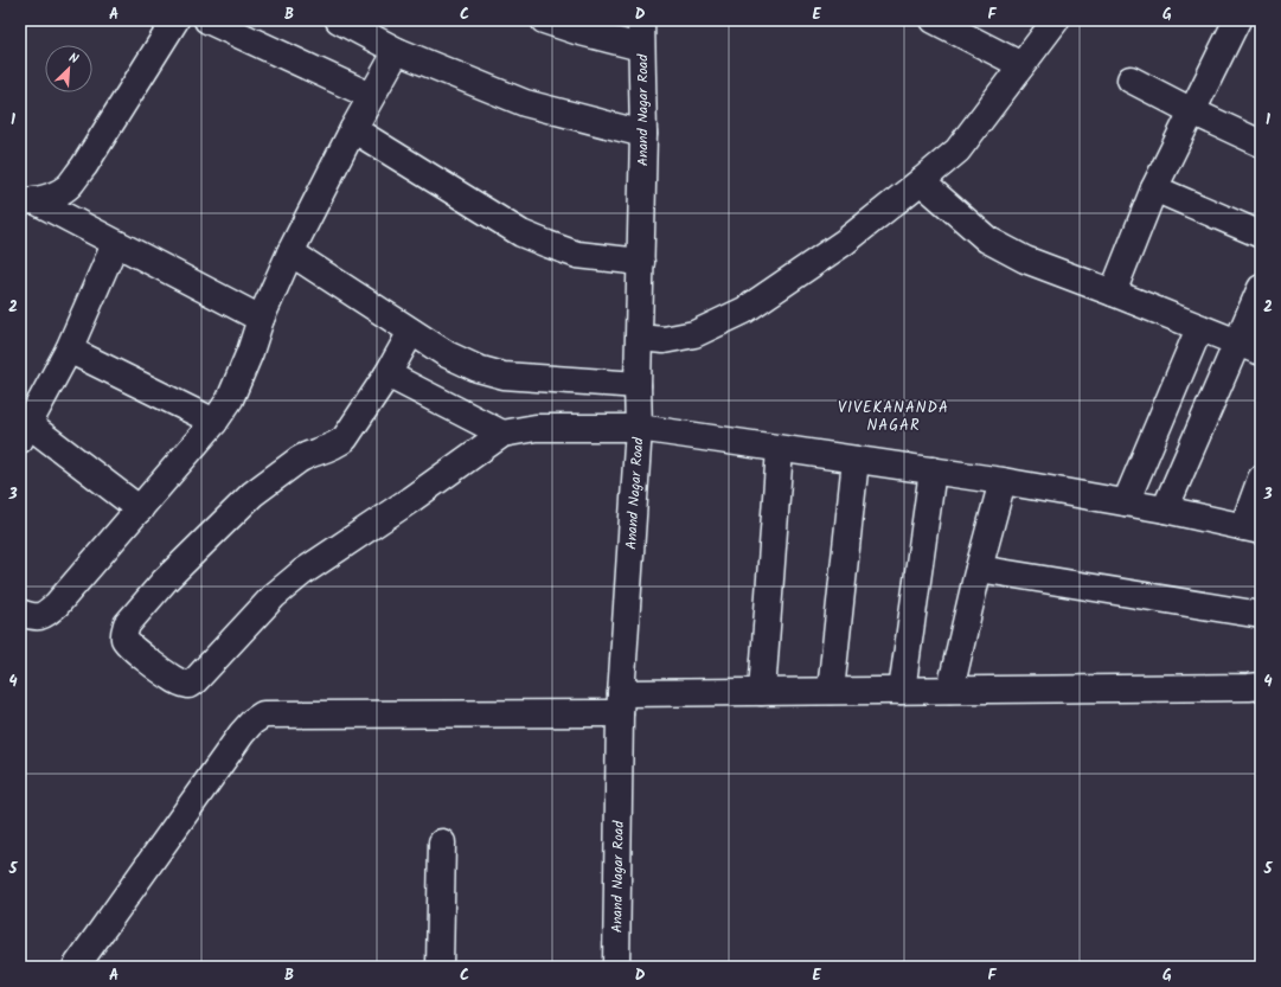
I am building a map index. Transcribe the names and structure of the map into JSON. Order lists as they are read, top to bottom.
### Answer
{
  "streets": {
    "street": ["Anand Nagar Road"]
  },
  "districts": ["VIVEKANANDA NAGAR"],
  "north": "top right",
  "grid": {
    "columns": [
      "A",
      "B",
      "C",
      "D",
      "E",
      "F",
      "G"
    ],
    "rows": [
      "1",
      "2",
      "3",
      "4",
      "5"
    ]
  }
}
